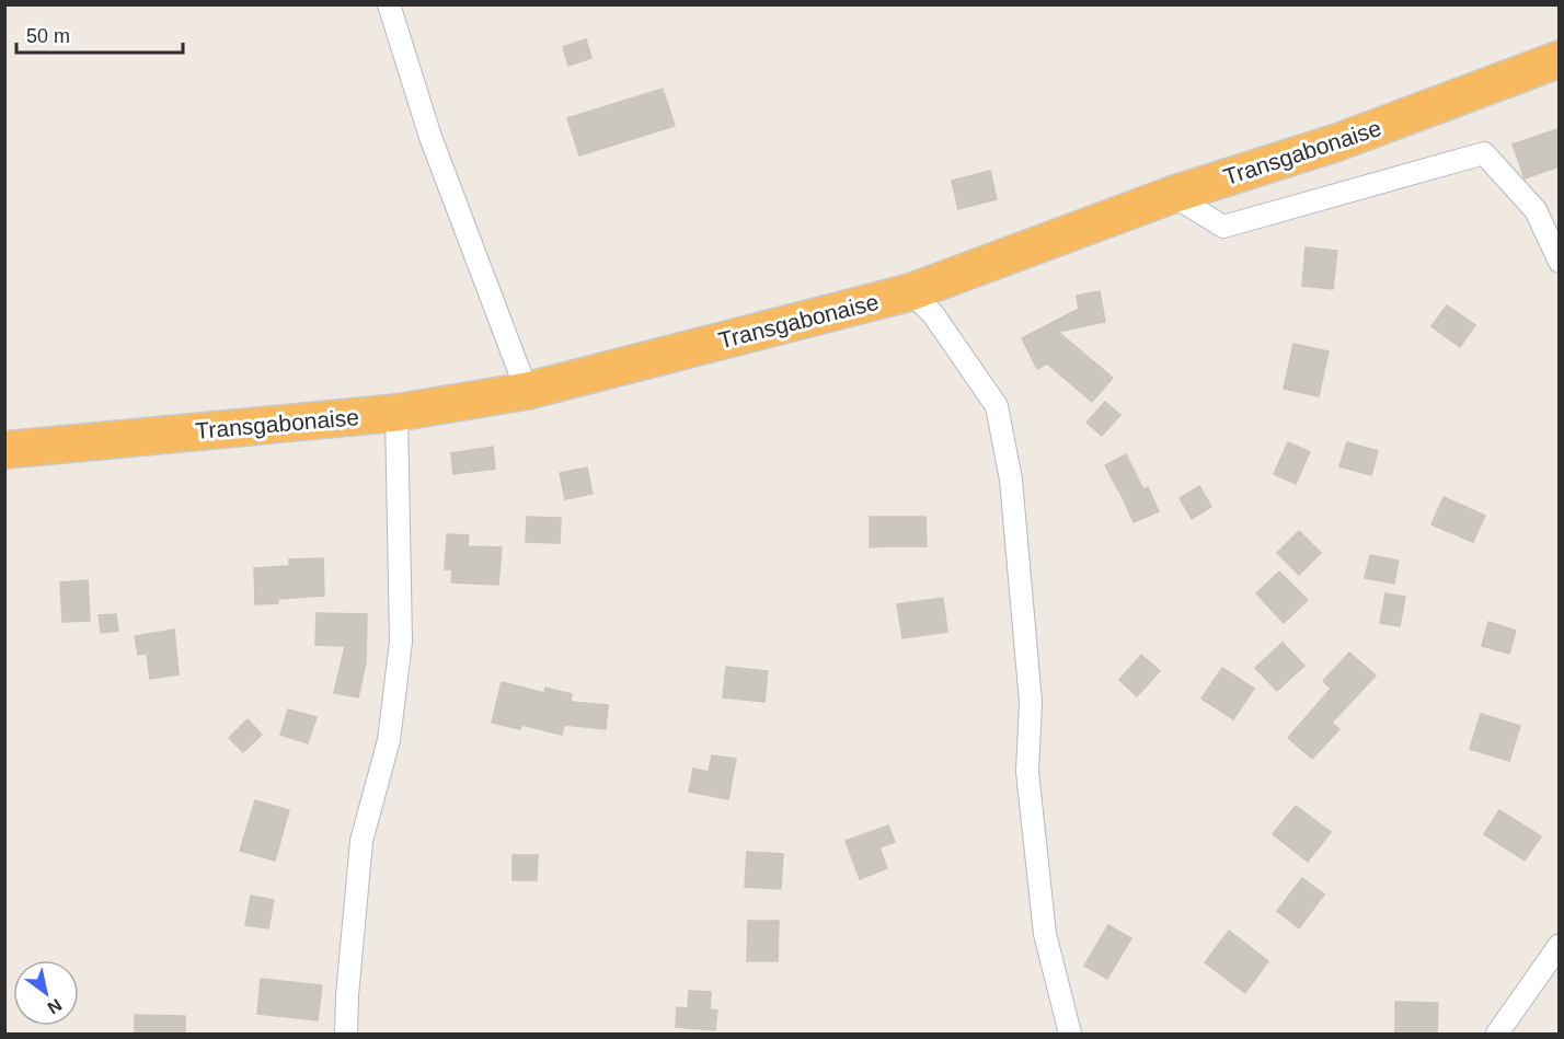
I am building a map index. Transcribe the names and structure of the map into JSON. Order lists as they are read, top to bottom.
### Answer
{
  "streets": {
    "highway": ["Transgabonaise"]
  },
  "scale_bar": "50 m",
  "north": "bottom right"
}
